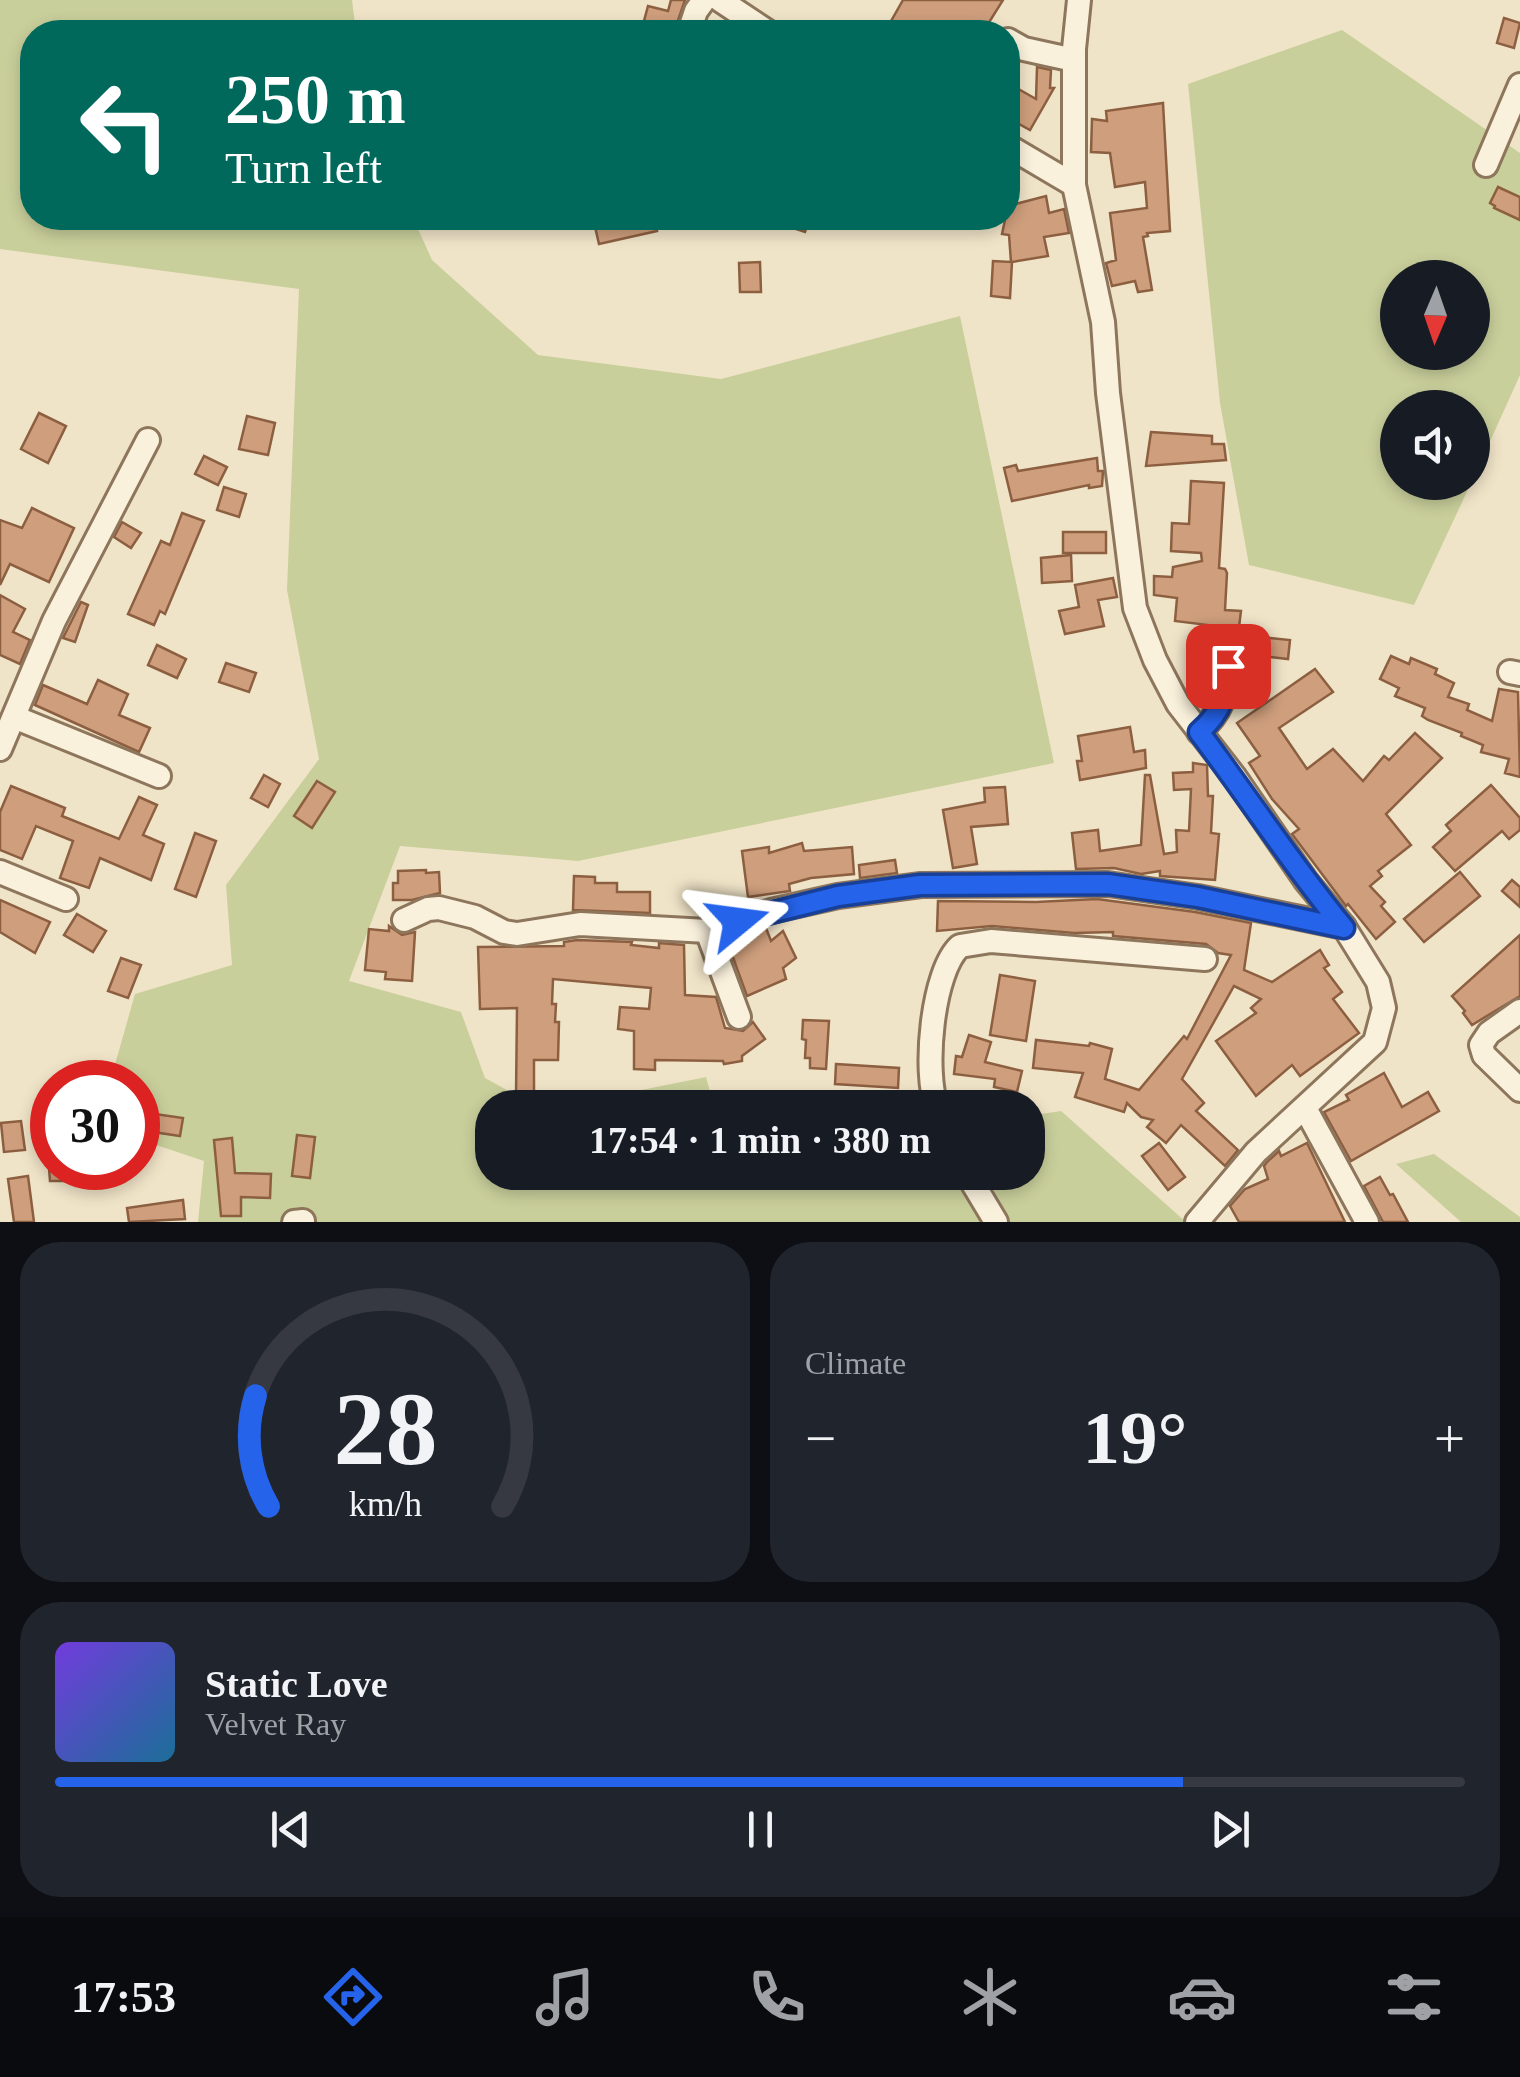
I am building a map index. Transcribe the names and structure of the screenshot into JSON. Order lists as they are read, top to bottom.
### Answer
{
  "north": "bottom",
  "page": {
    "turn": ["250 m", "Turn left"],
    "limit": "30",
    "trip": "17:54 · 1 min · 380 m",
    "tile": "Climate",
    "heat": ["−", "19°", "+"],
    "song": ["Static Love", "Velvet Ray"],
    "tabs": "17:53",
    "gauge": ["28", "km/h"]
  }
}
